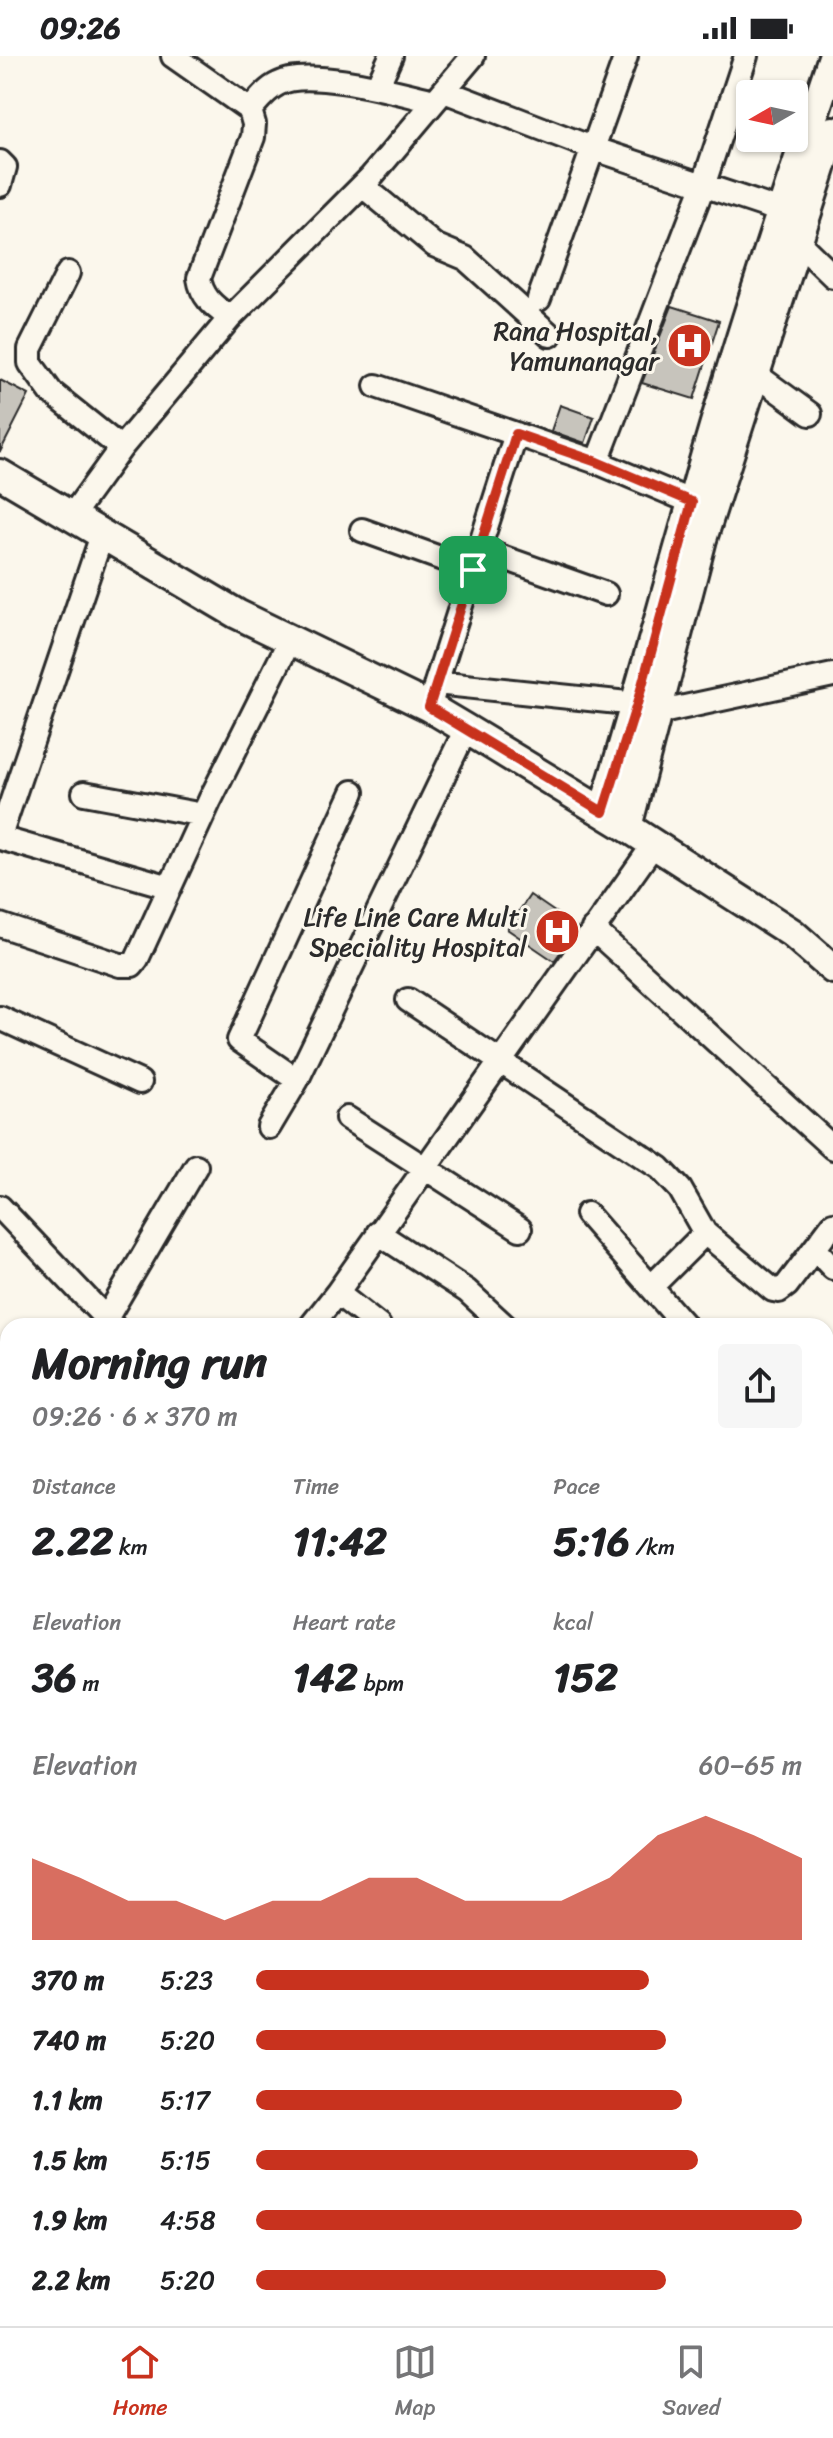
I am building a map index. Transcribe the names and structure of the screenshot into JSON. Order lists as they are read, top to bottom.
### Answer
{
  "places": {
    "hospital": ["Rana Hospital, Yamunanagar", "Life Line Care Multi Speciality Hospital"]
  },
  "north": "left",
  "page": {
    "status": "09:26",
    "heading": ["Morning run", "09:26 · 6 × 370 m"],
    "stats": [
      ["Distance", "2.22 km"],
      ["Time", "11:42"],
      ["Pace", "5:16 /km"],
      ["Elevation", "36 m"],
      ["Heart rate", "142 bpm"],
      ["kcal", "152"]
    ],
    "chart": ["Elevation", "60–65 m"],
    "list": [
      {
        "name": "370 m",
        "note": "5:23"
      },
      {
        "name": "740 m",
        "note": "5:20"
      },
      {
        "name": "1.1 km",
        "note": "5:17"
      },
      {
        "name": "1.5 km",
        "note": "5:15"
      },
      {
        "name": "1.9 km",
        "note": "4:58"
      },
      {
        "name": "2.2 km",
        "note": "5:20"
      }
    ],
    "tabs": ["Home", "Map", "Saved"]
  }
}
